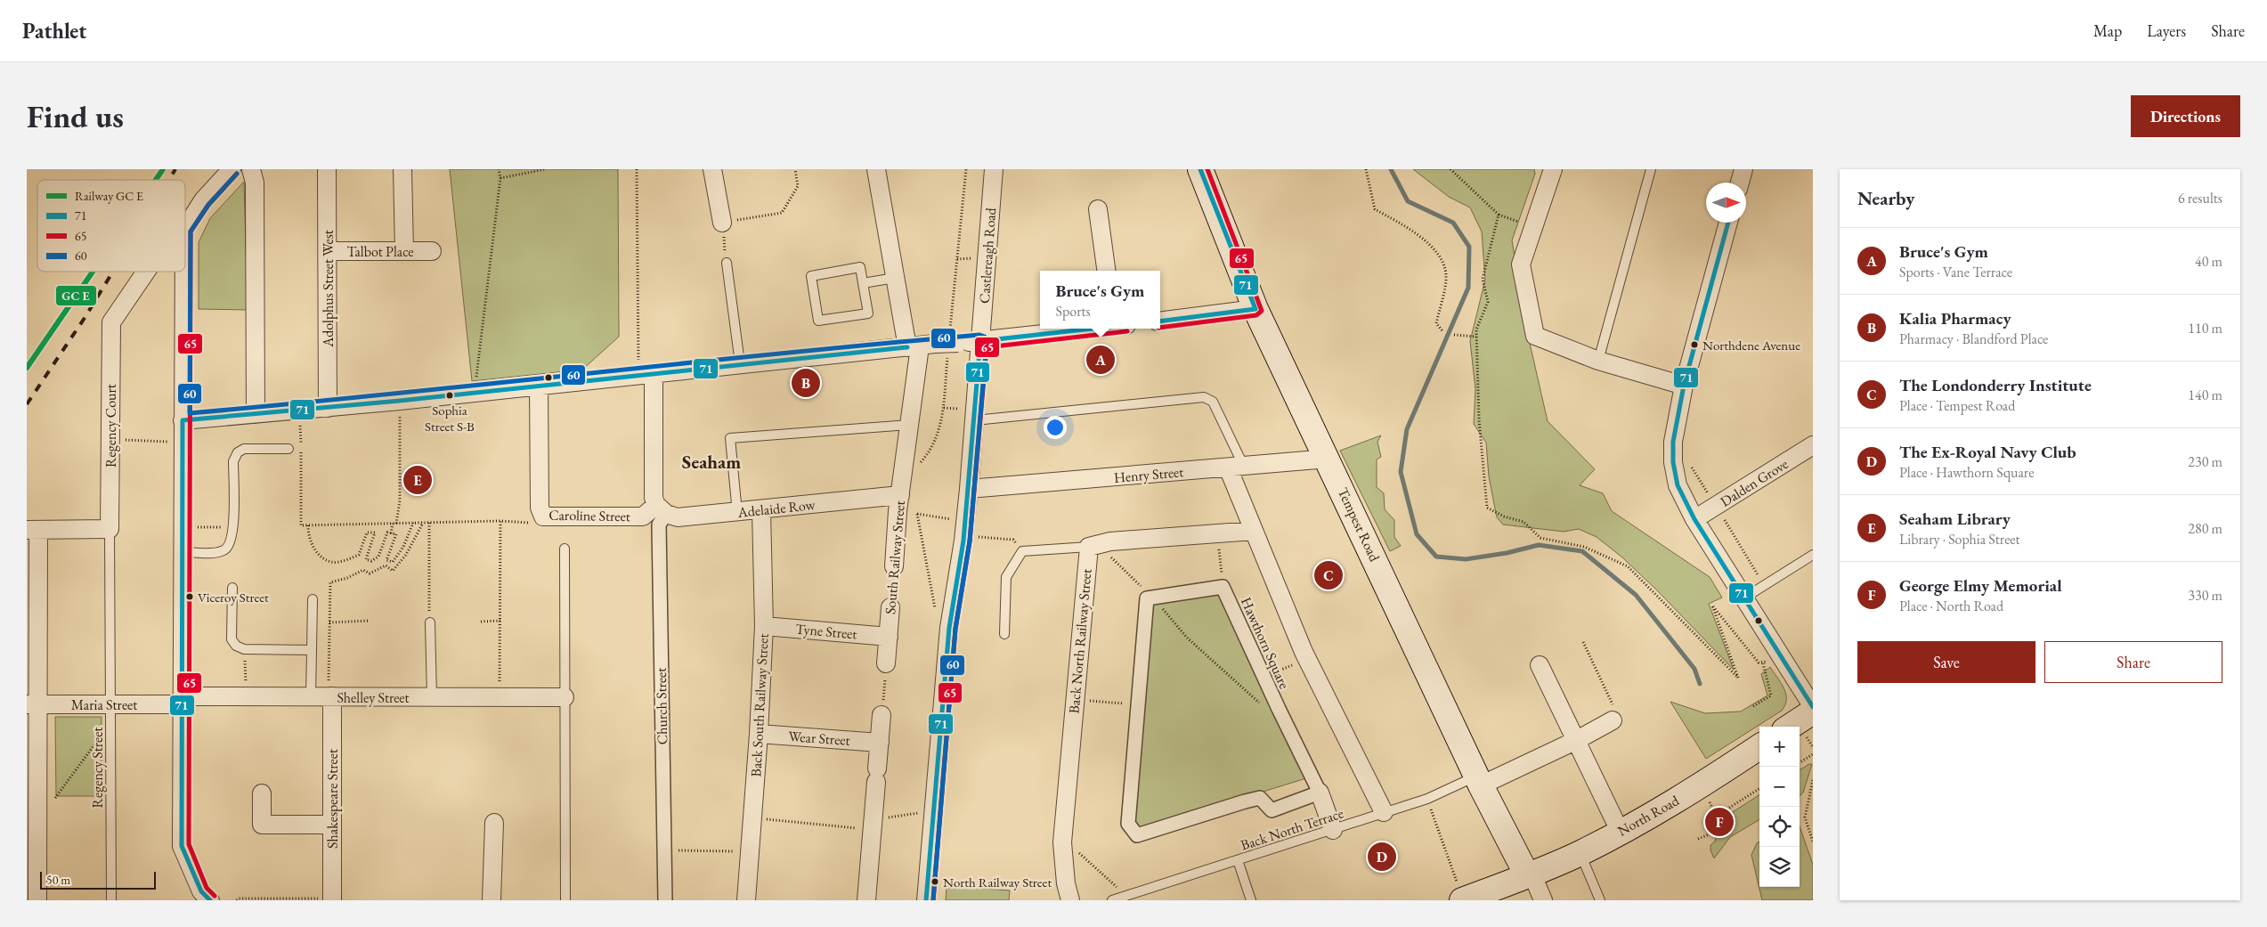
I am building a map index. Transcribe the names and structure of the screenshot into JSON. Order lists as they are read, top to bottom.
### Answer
{
  "streets": {
    "main road": ["Tempest Road", "North Road"],
    "street": [
      "Talbot Place",
      "Castlereagh Road",
      "Adolphus Street West",
      "Regency Court",
      "Henry Street",
      "Dalden Grove",
      "Adelaide Row",
      "Caroline Street",
      "South Railway Street",
      "Tyne Street",
      "Back North Railway Street",
      "Hawthorn Square",
      "Shelley Street",
      "Maria Street",
      "Back South Railway Street",
      "Church Street",
      "Wear Street",
      "Shakespeare Street"
    ],
    "lane": ["Regency Street", "Back North Terrace"]
  },
  "crossings": [
    ["Talbot Place", "Adolphus Street West"],
    ["Regency Court", "Regency Street"],
    ["Henry Street", "Tempest Road"],
    ["Adelaide Row", "Caroline Street"],
    ["Adelaide Row", "South Railway Street"],
    ["Adelaide Row", "Back South Railway Street"],
    ["Adelaide Row", "Church Street"],
    ["Caroline Street", "Church Street"],
    ["Tempest Road", "North Road"],
    ["Tempest Road", "Back North Terrace"],
    ["South Railway Street", "Tyne Street"],
    ["Tyne Street", "Back South Railway Street"],
    ["Shelley Street", "Maria Street"],
    ["Shelley Street", "Shakespeare Street"],
    ["Maria Street", "Regency Street"],
    ["Back South Railway Street", "Wear Street"]
  ],
  "districts": ["Seaham"],
  "places": [
    "Northdene Avenue",
    "Sophia Street S-B",
    "Viceroy Street",
    "North Railway Street"
  ],
  "lines": ["transit line 71", "transit line 65", "transit line 60"],
  "legend": [
    "Railway GC E",
    "71",
    "65",
    "60"
  ],
  "scale_bar": "50 m",
  "north": "right",
  "page": {
    "header": "Pathlet",
    "nav": ["Map", "Layers", "Share"],
    "buttons": [
      "Directions",
      ["Save", "Share"]
    ],
    "title": "Find us",
    "heading": ["Nearby", "6 results"],
    "list": [
      {
        "mark": "A",
        "name": "Bruce's Gym",
        "note": "Sports · Vane Terrace",
        "value": "40 m"
      },
      {
        "mark": "B",
        "name": "Kalia Pharmacy",
        "note": "Pharmacy · Blandford Place",
        "value": "110 m"
      },
      {
        "mark": "C",
        "name": "The Londonderry Institute",
        "note": "Place · Tempest Road",
        "value": "140 m"
      },
      {
        "mark": "D",
        "name": "The Ex-Royal Navy Club",
        "note": "Place · Hawthorn Square",
        "value": "230 m"
      },
      {
        "mark": "E",
        "name": "Seaham Library",
        "note": "Library · Sophia Street",
        "value": "280 m"
      },
      {
        "mark": "F",
        "name": "George Elmy Memorial",
        "note": "Place · North Road",
        "value": "330 m"
      }
    ],
    "popup": ["Bruce's Gym", "Sports"],
    "pins": [
      "A",
      "B",
      "E",
      "C",
      "F",
      "D"
    ],
    "map_buttons": ["+", "−"],
    "scale": "50 m"
  }
}
